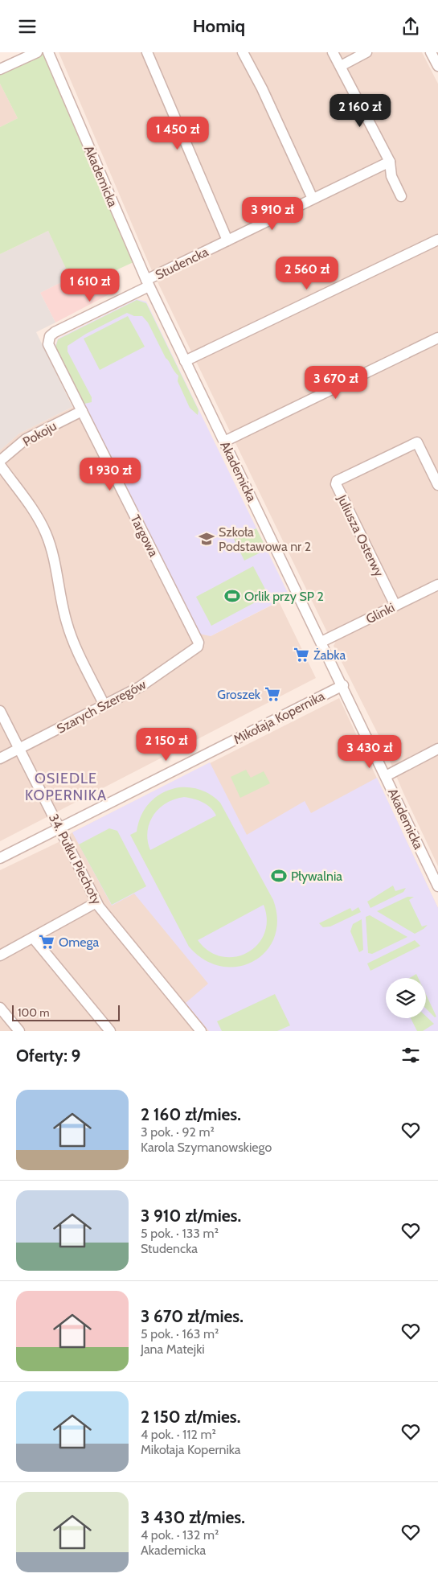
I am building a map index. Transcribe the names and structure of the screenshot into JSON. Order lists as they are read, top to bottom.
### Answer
{
  "streets": {
    "street": [
      "Akademicka",
      "Studencka",
      "Pokoju",
      "Targowa",
      "Juliusza Osterwy",
      "Glinki",
      "Szarych Szeregów",
      "Mikołaja Kopernika",
      "34. Pułku Piechoty"
    ]
  },
  "crossings": [
    ["Akademicka", "Studencka"],
    ["Akademicka", "Glinki"],
    ["Akademicka", "Mikołaja Kopernika"],
    ["Studencka", "Targowa"],
    ["Pokoju", "Targowa"],
    ["Targowa", "Szarych Szeregów"],
    ["Juliusza Osterwy", "Glinki"],
    ["Szarych Szeregów", "34. Pułku Piechoty"],
    ["Mikołaja Kopernika", "34. Pułku Piechoty"]
  ],
  "districts": ["OSIEDLE KOPERNIKA"],
  "places": {
    "school or university": ["Szkoła Podstawowa nr 2"],
    "sports": ["Orlik przy SP 2", "Pływalnia"],
    "supermarket": ["Żabka", "Groszek", "Omega"]
  },
  "scale_bar": "100 m",
  "page": {
    "header": "Homiq",
    "price": [
      "2 160 zł",
      "1 450 zł",
      "3 910 zł",
      "2 560 zł",
      "1 610 zł",
      "3 670 zł",
      "1 930 zł",
      "2 150 zł",
      "3 430 zł"
    ],
    "scale": "100 m",
    "heading": "Oferty: 9",
    "list": [
      {
        "name": "2 160 zł/mies.",
        "note": "3 pok. · 92 m² · Karola Szymanowskiego"
      },
      {
        "name": "3 910 zł/mies.",
        "note": "5 pok. · 133 m² · Studencka"
      },
      {
        "name": "3 670 zł/mies.",
        "note": "5 pok. · 163 m² · Jana Matejki"
      },
      {
        "name": "2 150 zł/mies.",
        "note": "4 pok. · 112 m² · Mikołaja Kopernika"
      },
      {
        "name": "3 430 zł/mies.",
        "note": "4 pok. · 132 m² · Akademicka"
      }
    ]
  }
}
